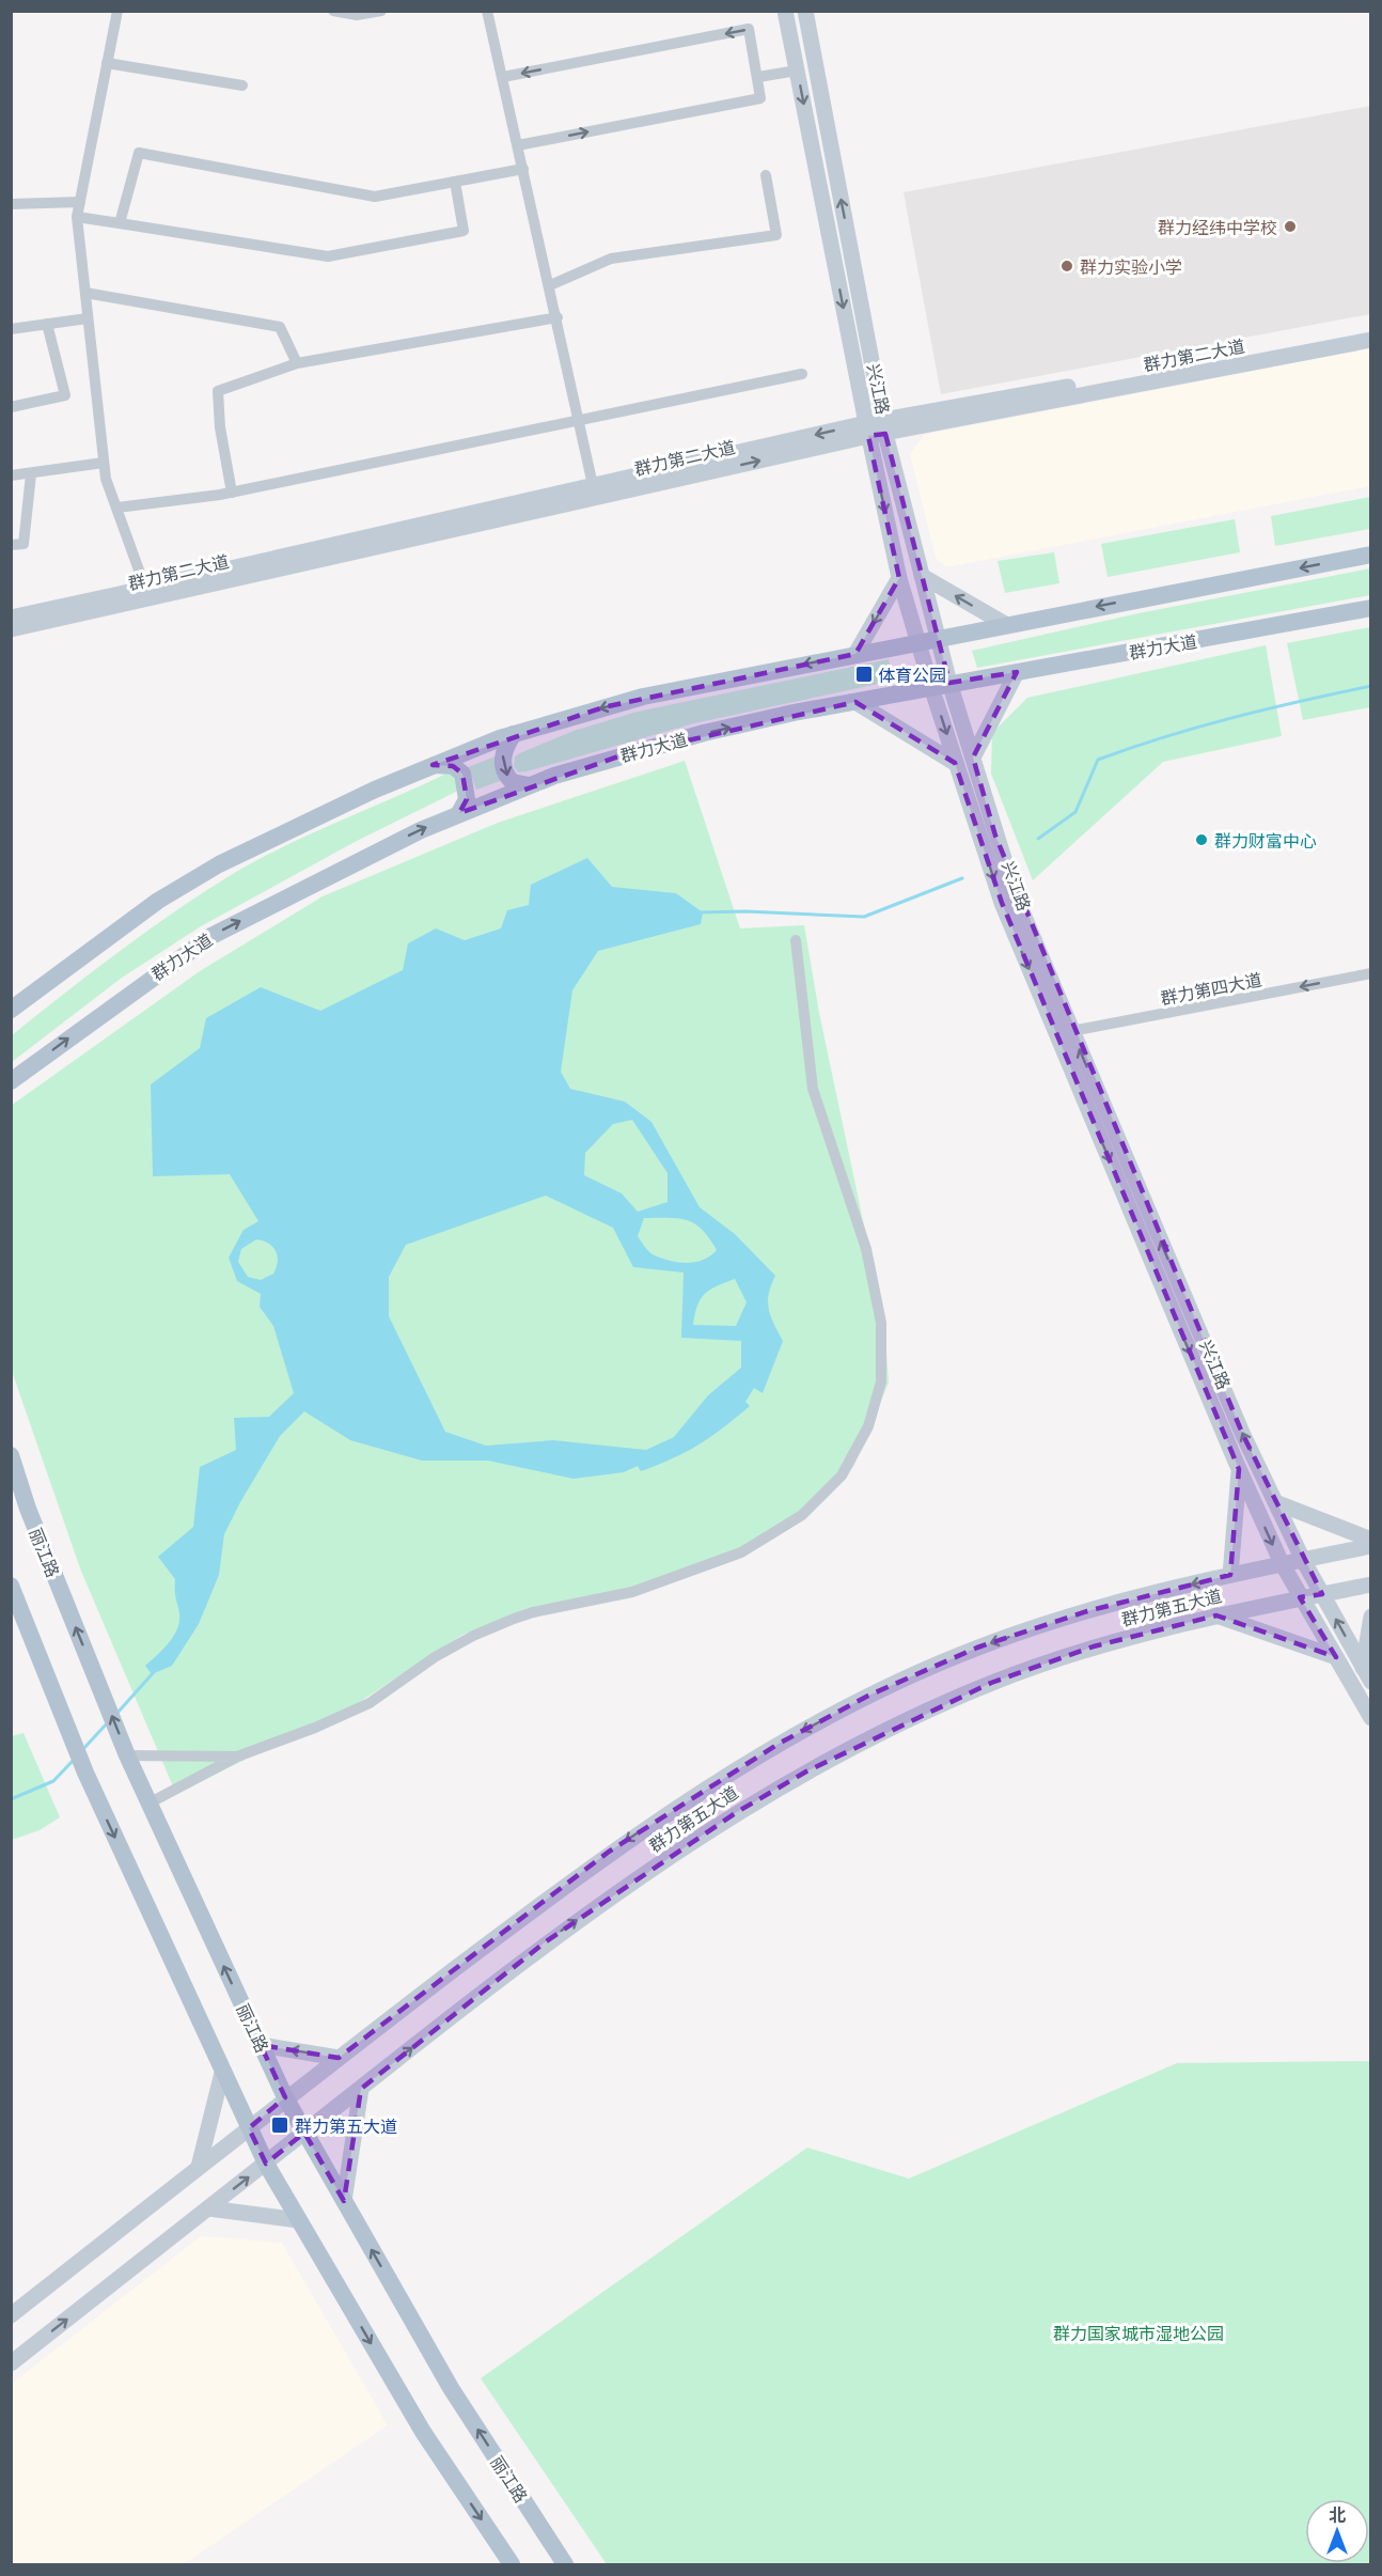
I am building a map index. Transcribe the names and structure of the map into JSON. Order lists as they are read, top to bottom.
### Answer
{
  "streets": {
    "main road": [
      "群力第二大道",
      "兴江路",
      "群力大道",
      "丽江路",
      "群力第五大道"
    ],
    "street": ["群力第四大道"]
  },
  "crossings": [
    ["群力第二大道", "兴江路"],
    ["兴江路", "群力大道"],
    ["兴江路", "群力第四大道"],
    ["兴江路", "群力第五大道"],
    ["丽江路", "群力第五大道"]
  ],
  "one_way": ["群力第四大道"],
  "parks": ["群力国家城市湿地公园"],
  "places": {
    "other": ["群力经纬中学校", "群力实验小学", "群力财富中心"],
    "transit": ["体育公园", "群力第五大道"]
  },
  "north": "top"
}
